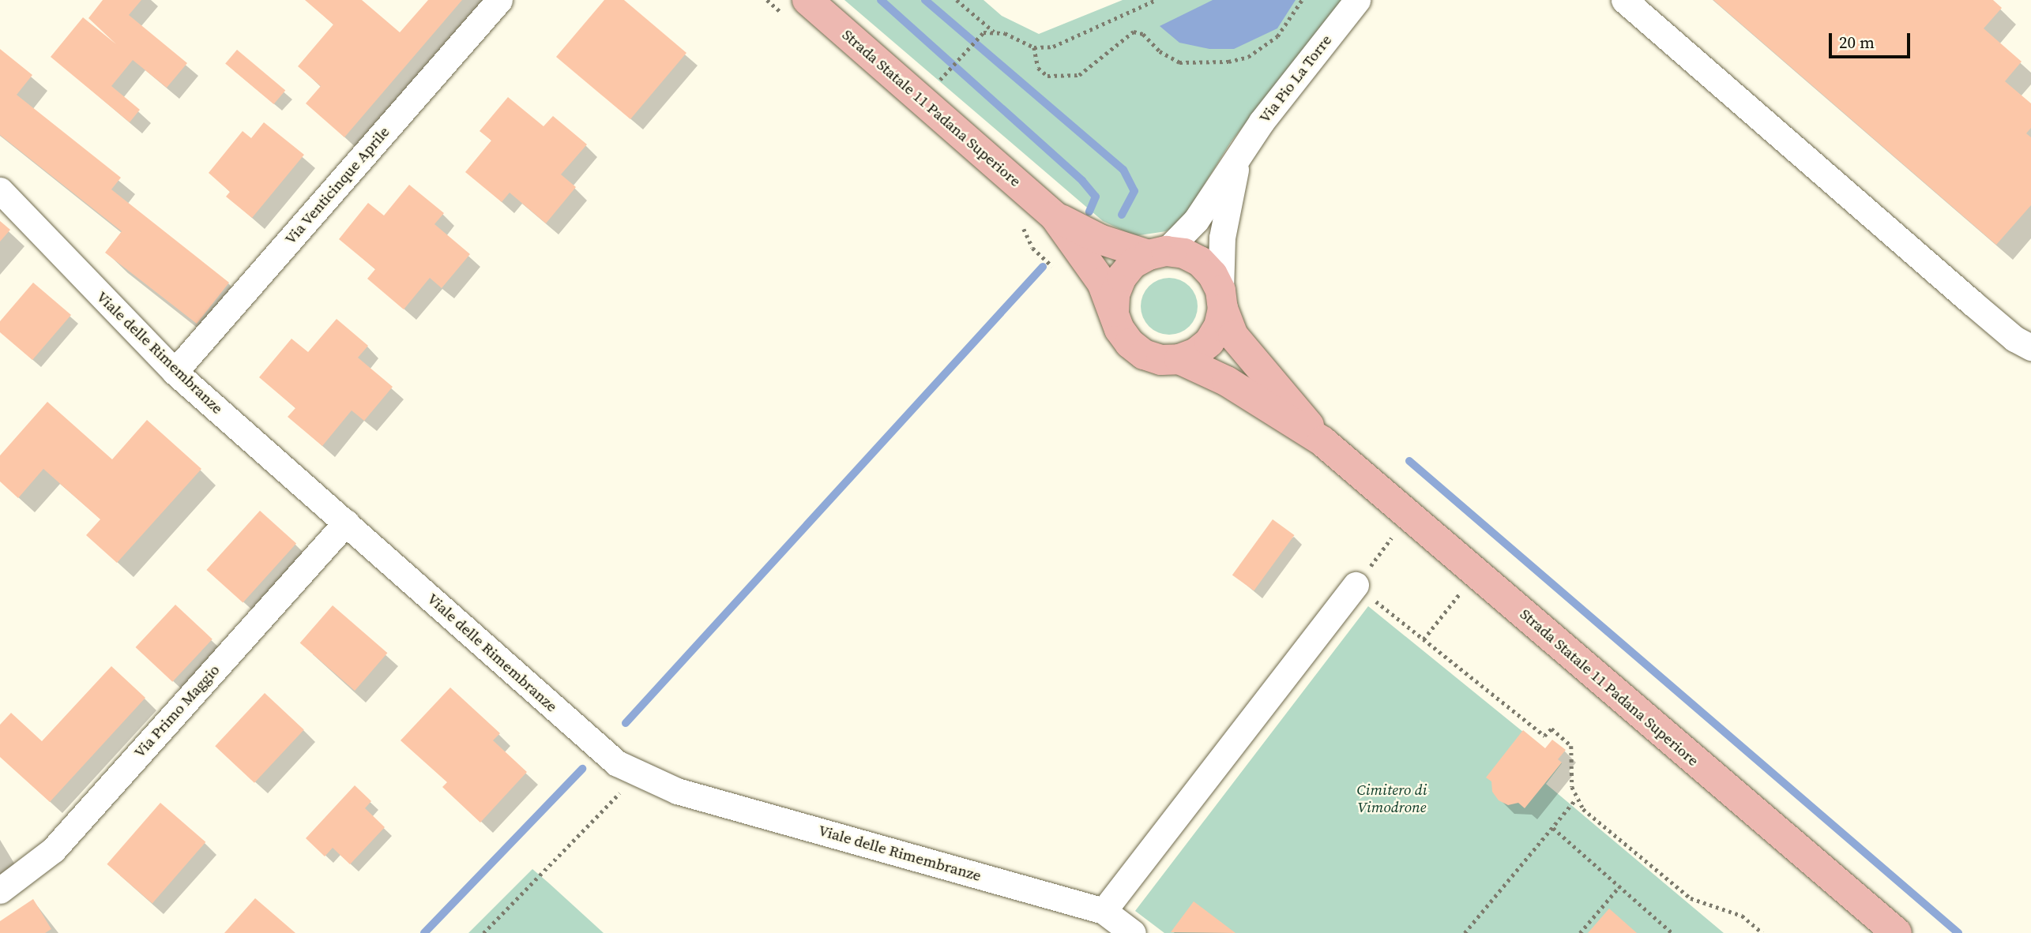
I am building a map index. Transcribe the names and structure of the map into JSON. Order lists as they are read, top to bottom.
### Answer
{
  "streets": {
    "main road": ["Strada Statale 11 Padana Superiore"],
    "street": [
      "Via Pio La Torre",
      "Via Venticinque Aprile",
      "Viale delle Rimembranze",
      "Via Primo Maggio"
    ]
  },
  "crossings": [
    ["Via Pio La Torre", "Strada Statale 11 Padana Superiore"],
    ["Via Venticinque Aprile", "Viale delle Rimembranze"],
    ["Viale delle Rimembranze", "Via Primo Maggio"]
  ],
  "parks": ["Cimitero di Vimodrone"],
  "scale_bar": "20 m"
}
